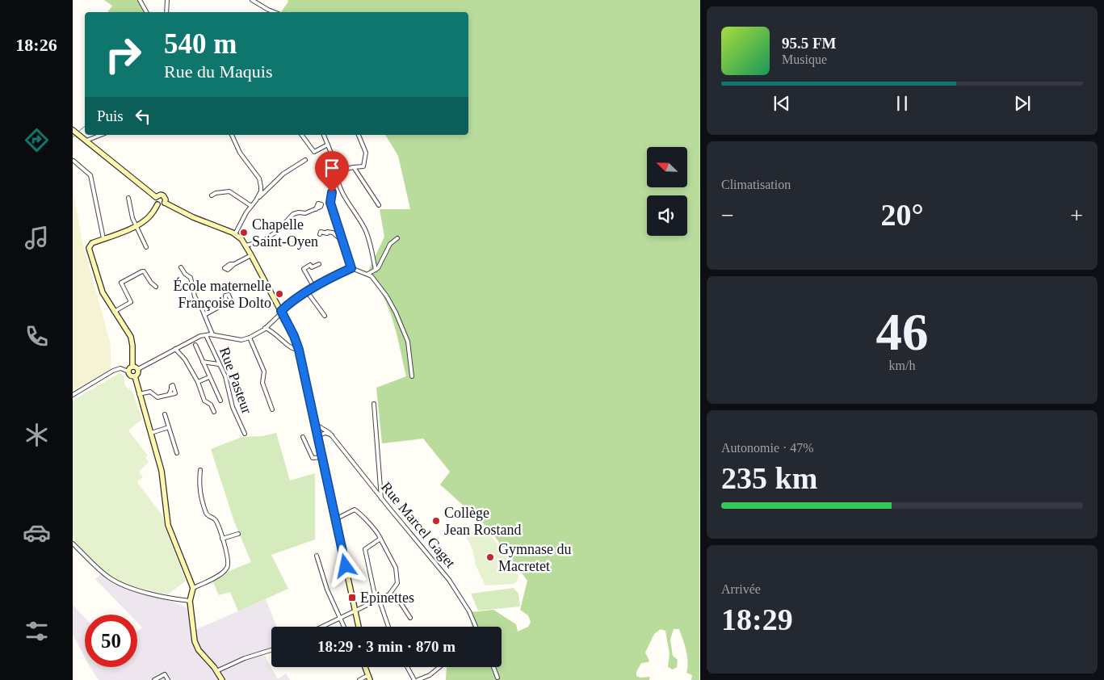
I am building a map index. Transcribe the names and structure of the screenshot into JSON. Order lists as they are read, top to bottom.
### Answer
{
  "streets": {
    "street": ["Rue Pasteur", "Rue Marcel Gaget"]
  },
  "places": {
    "other": [
      "Chapelle Saint-Oyen",
      "École maternelle Françoise Dolto",
      "Collège Jean Rostand",
      "Gymnase du Macretet"
    ],
    "transit": ["Epinettes"]
  },
  "north": "top left",
  "page": {
    "tabs": "18:26",
    "turn": ["540 m", "Rue du Maquis"],
    "song": ["95.5 FM", "Musique"],
    "then": "Puis",
    "tile": [
      "Climatisation",
      ["46", "km/h"],
      ["Autonomie · 47%", "235 km"],
      ["Arrivée", "18:29"]
    ],
    "heat": ["−", "20°", "+"],
    "limit": "50",
    "trip": "18:29 · 3 min · 870 m"
  }
}
